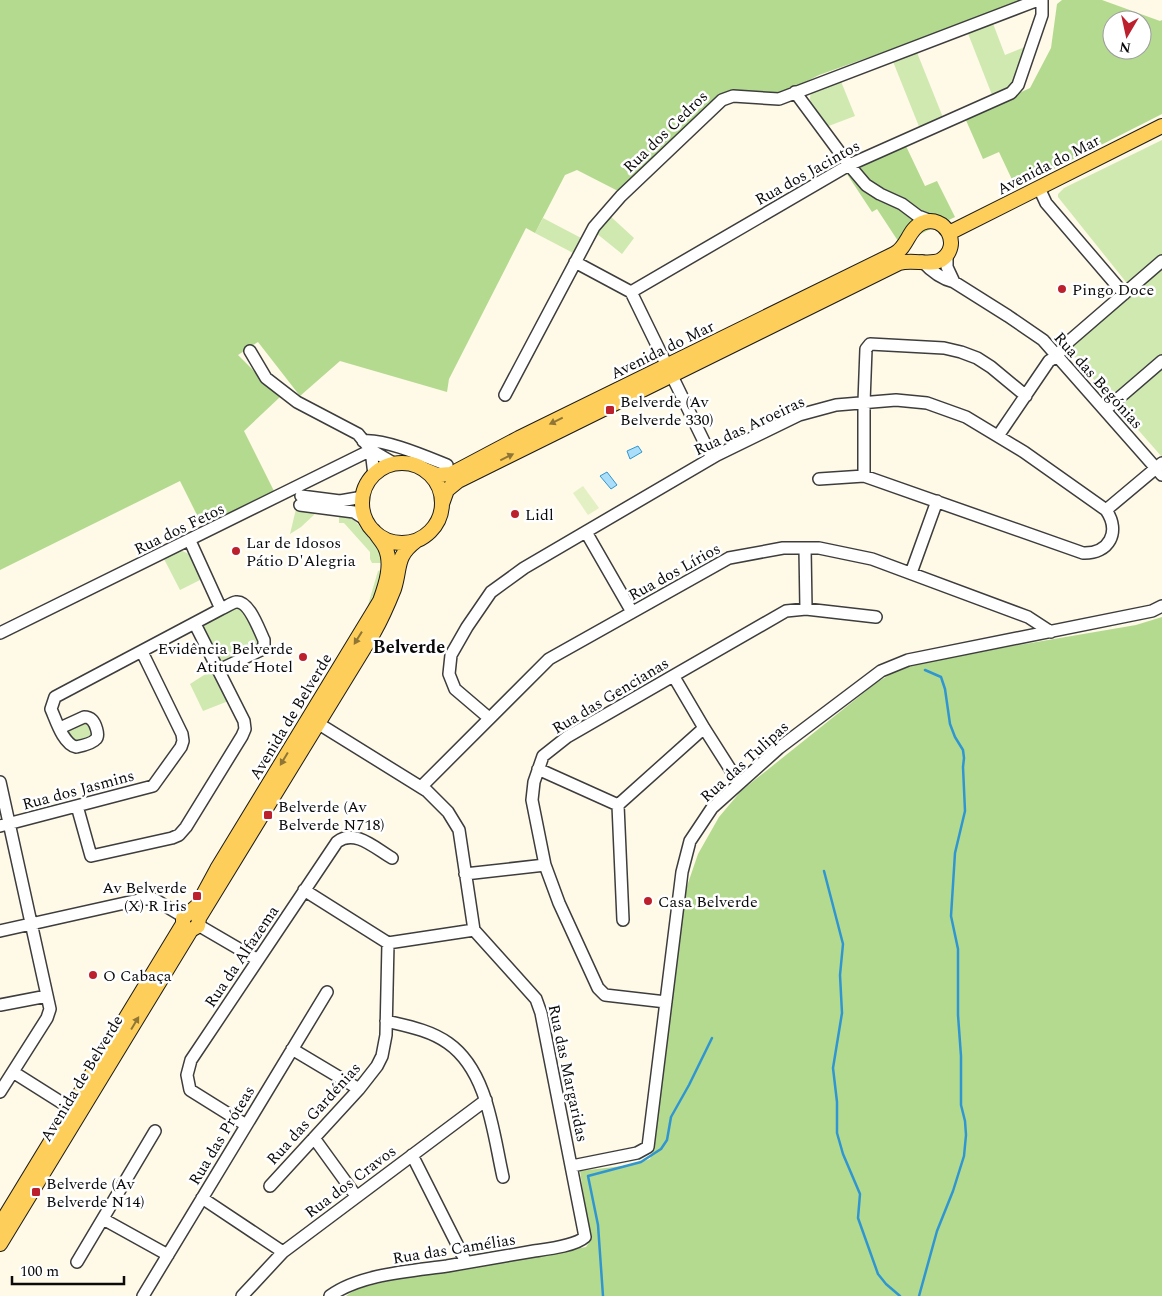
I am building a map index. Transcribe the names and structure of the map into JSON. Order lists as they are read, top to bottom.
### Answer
{
  "streets": {
    "main road": ["Avenida do Mar", "Avenida de Belverde"],
    "street": [
      "Rua dos Cedros",
      "Rua dos Jacintos",
      "Rua das Begónias",
      "Rua das Aroeiras",
      "Rua dos Fetos",
      "Rua dos Lírios",
      "Rua das Gencianas",
      "Rua das Tulipas",
      "Rua dos Jasmins",
      "Rua da Alfazema",
      "Rua das Margaridas",
      "Rua das Gardénias",
      "Rua das Próteas",
      "Rua dos Cravos",
      "Rua das Camélias"
    ]
  },
  "crossings": [
    ["Avenida do Mar", "Rua das Begónias"],
    ["Avenida do Mar", "Avenida de Belverde"],
    ["Rua das Aroeiras", "Rua dos Lírios"],
    ["Rua dos Lírios", "Rua das Tulipas"],
    ["Rua das Gencianas", "Rua das Tulipas"],
    ["Rua das Tulipas", "Rua das Margaridas"],
    ["Rua da Alfazema", "Rua das Próteas"],
    ["Rua das Margaridas", "Rua das Camélias"]
  ],
  "districts": ["Belverde"],
  "places": {
    "other": [
      "Pingo Doce",
      "Lidl",
      "Lar de Idosos Pátio D'Alegria",
      "Evidência Belverde Atitude Hotel",
      "Casa Belverde",
      "O Cabaça"
    ],
    "transit": [
      "Belverde (Av Belverde 330)",
      "Belverde (Av Belverde N718)",
      "Av Belverde (X) R Iris",
      "Belverde (Av Belverde N14)"
    ]
  },
  "scale_bar": "100 m",
  "north": "bottom"
}
